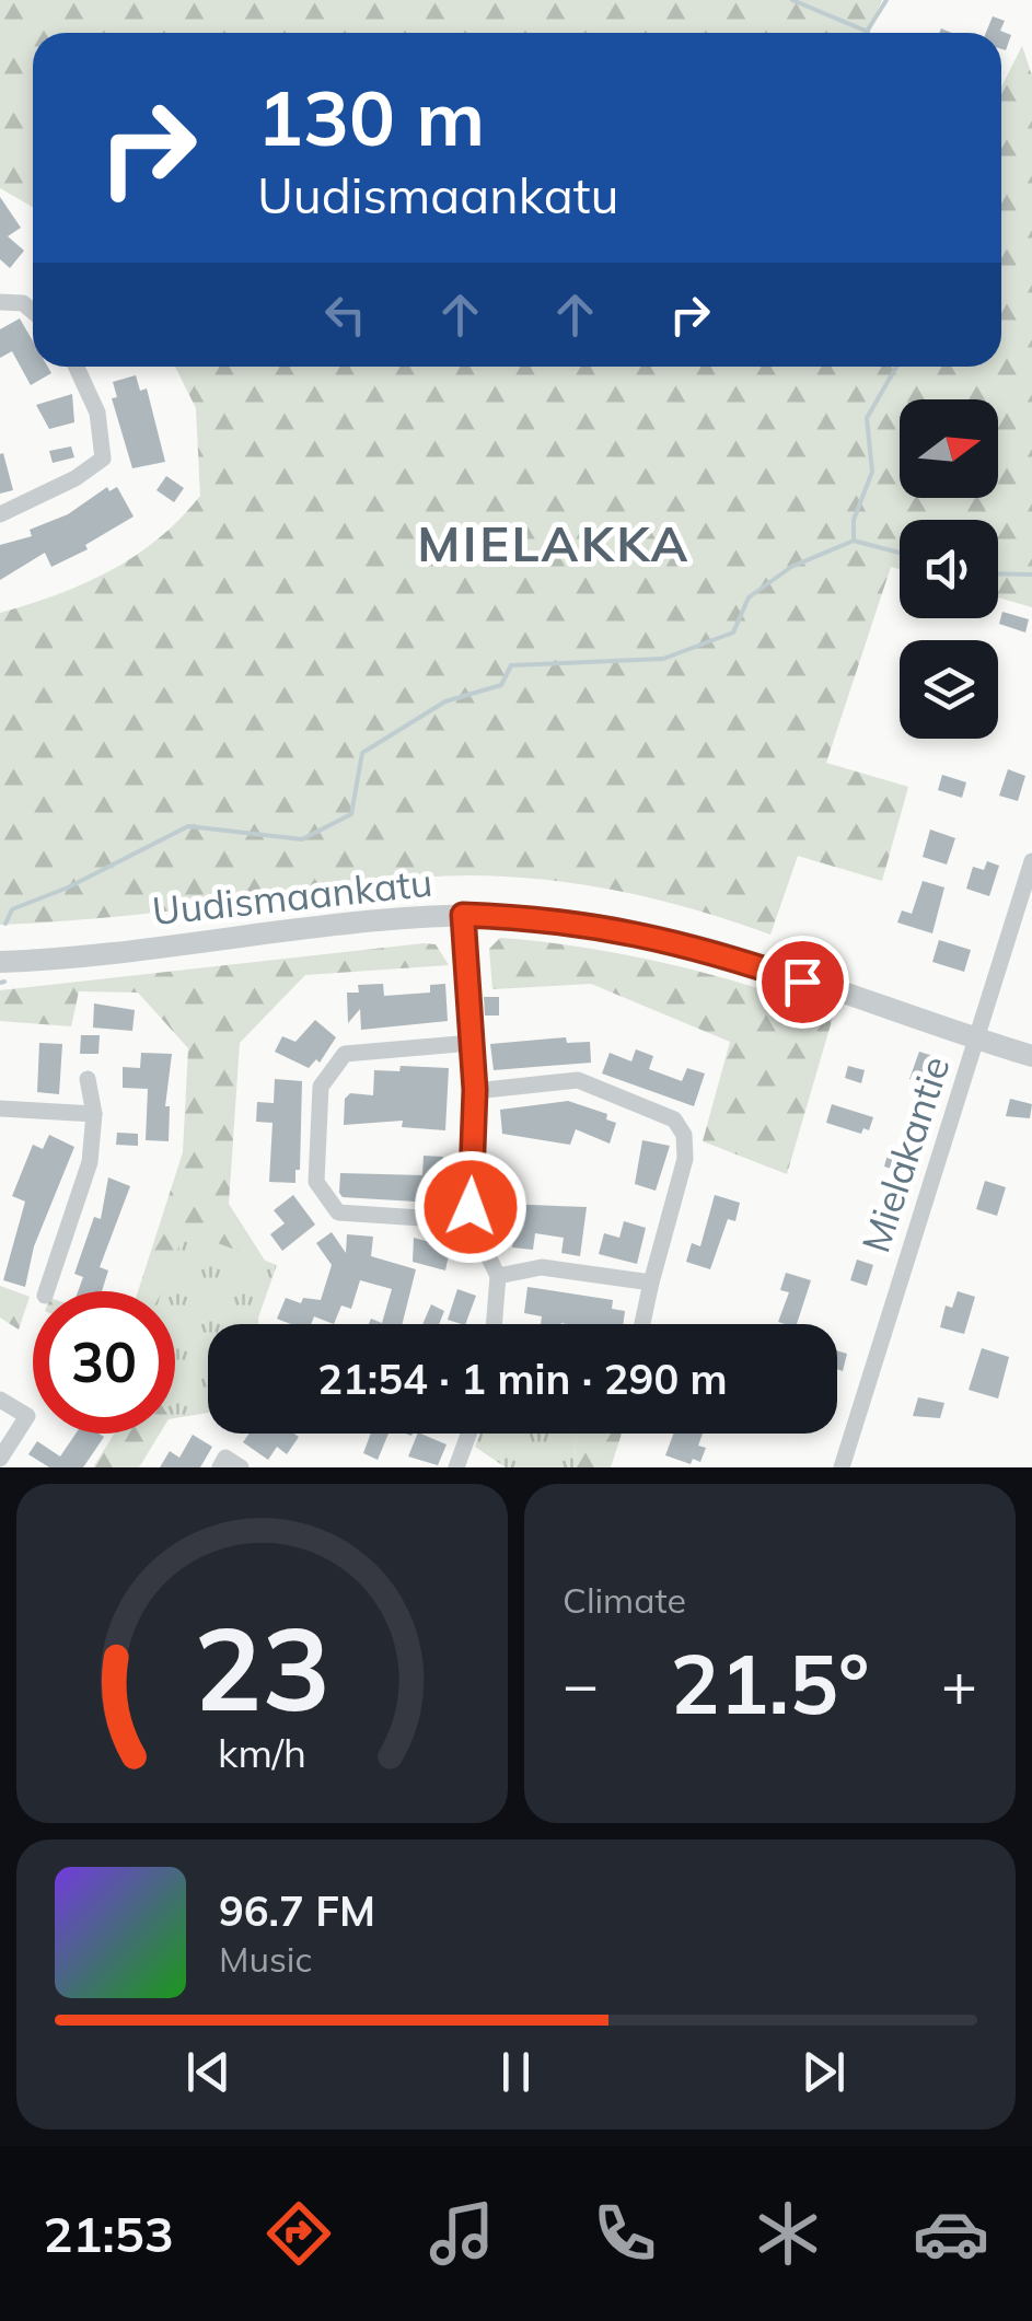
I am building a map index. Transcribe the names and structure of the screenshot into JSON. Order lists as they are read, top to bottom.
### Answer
{
  "streets": {
    "street": ["Uudismaankatu", "Mielakantie"]
  },
  "crossings": [
    ["Uudismaankatu", "Mielakantie"]
  ],
  "districts": ["MIELAKKA"],
  "north": "right",
  "page": {
    "turn": ["130 m", "Uudismaankatu"],
    "limit": "30",
    "trip": "21:54 · 1 min · 290 m",
    "tile": "Climate",
    "heat": ["−", "21.5°", "+"],
    "song": ["96.7 FM", "Music"],
    "tabs": "21:53",
    "gauge": ["23", "km/h"]
  }
}
